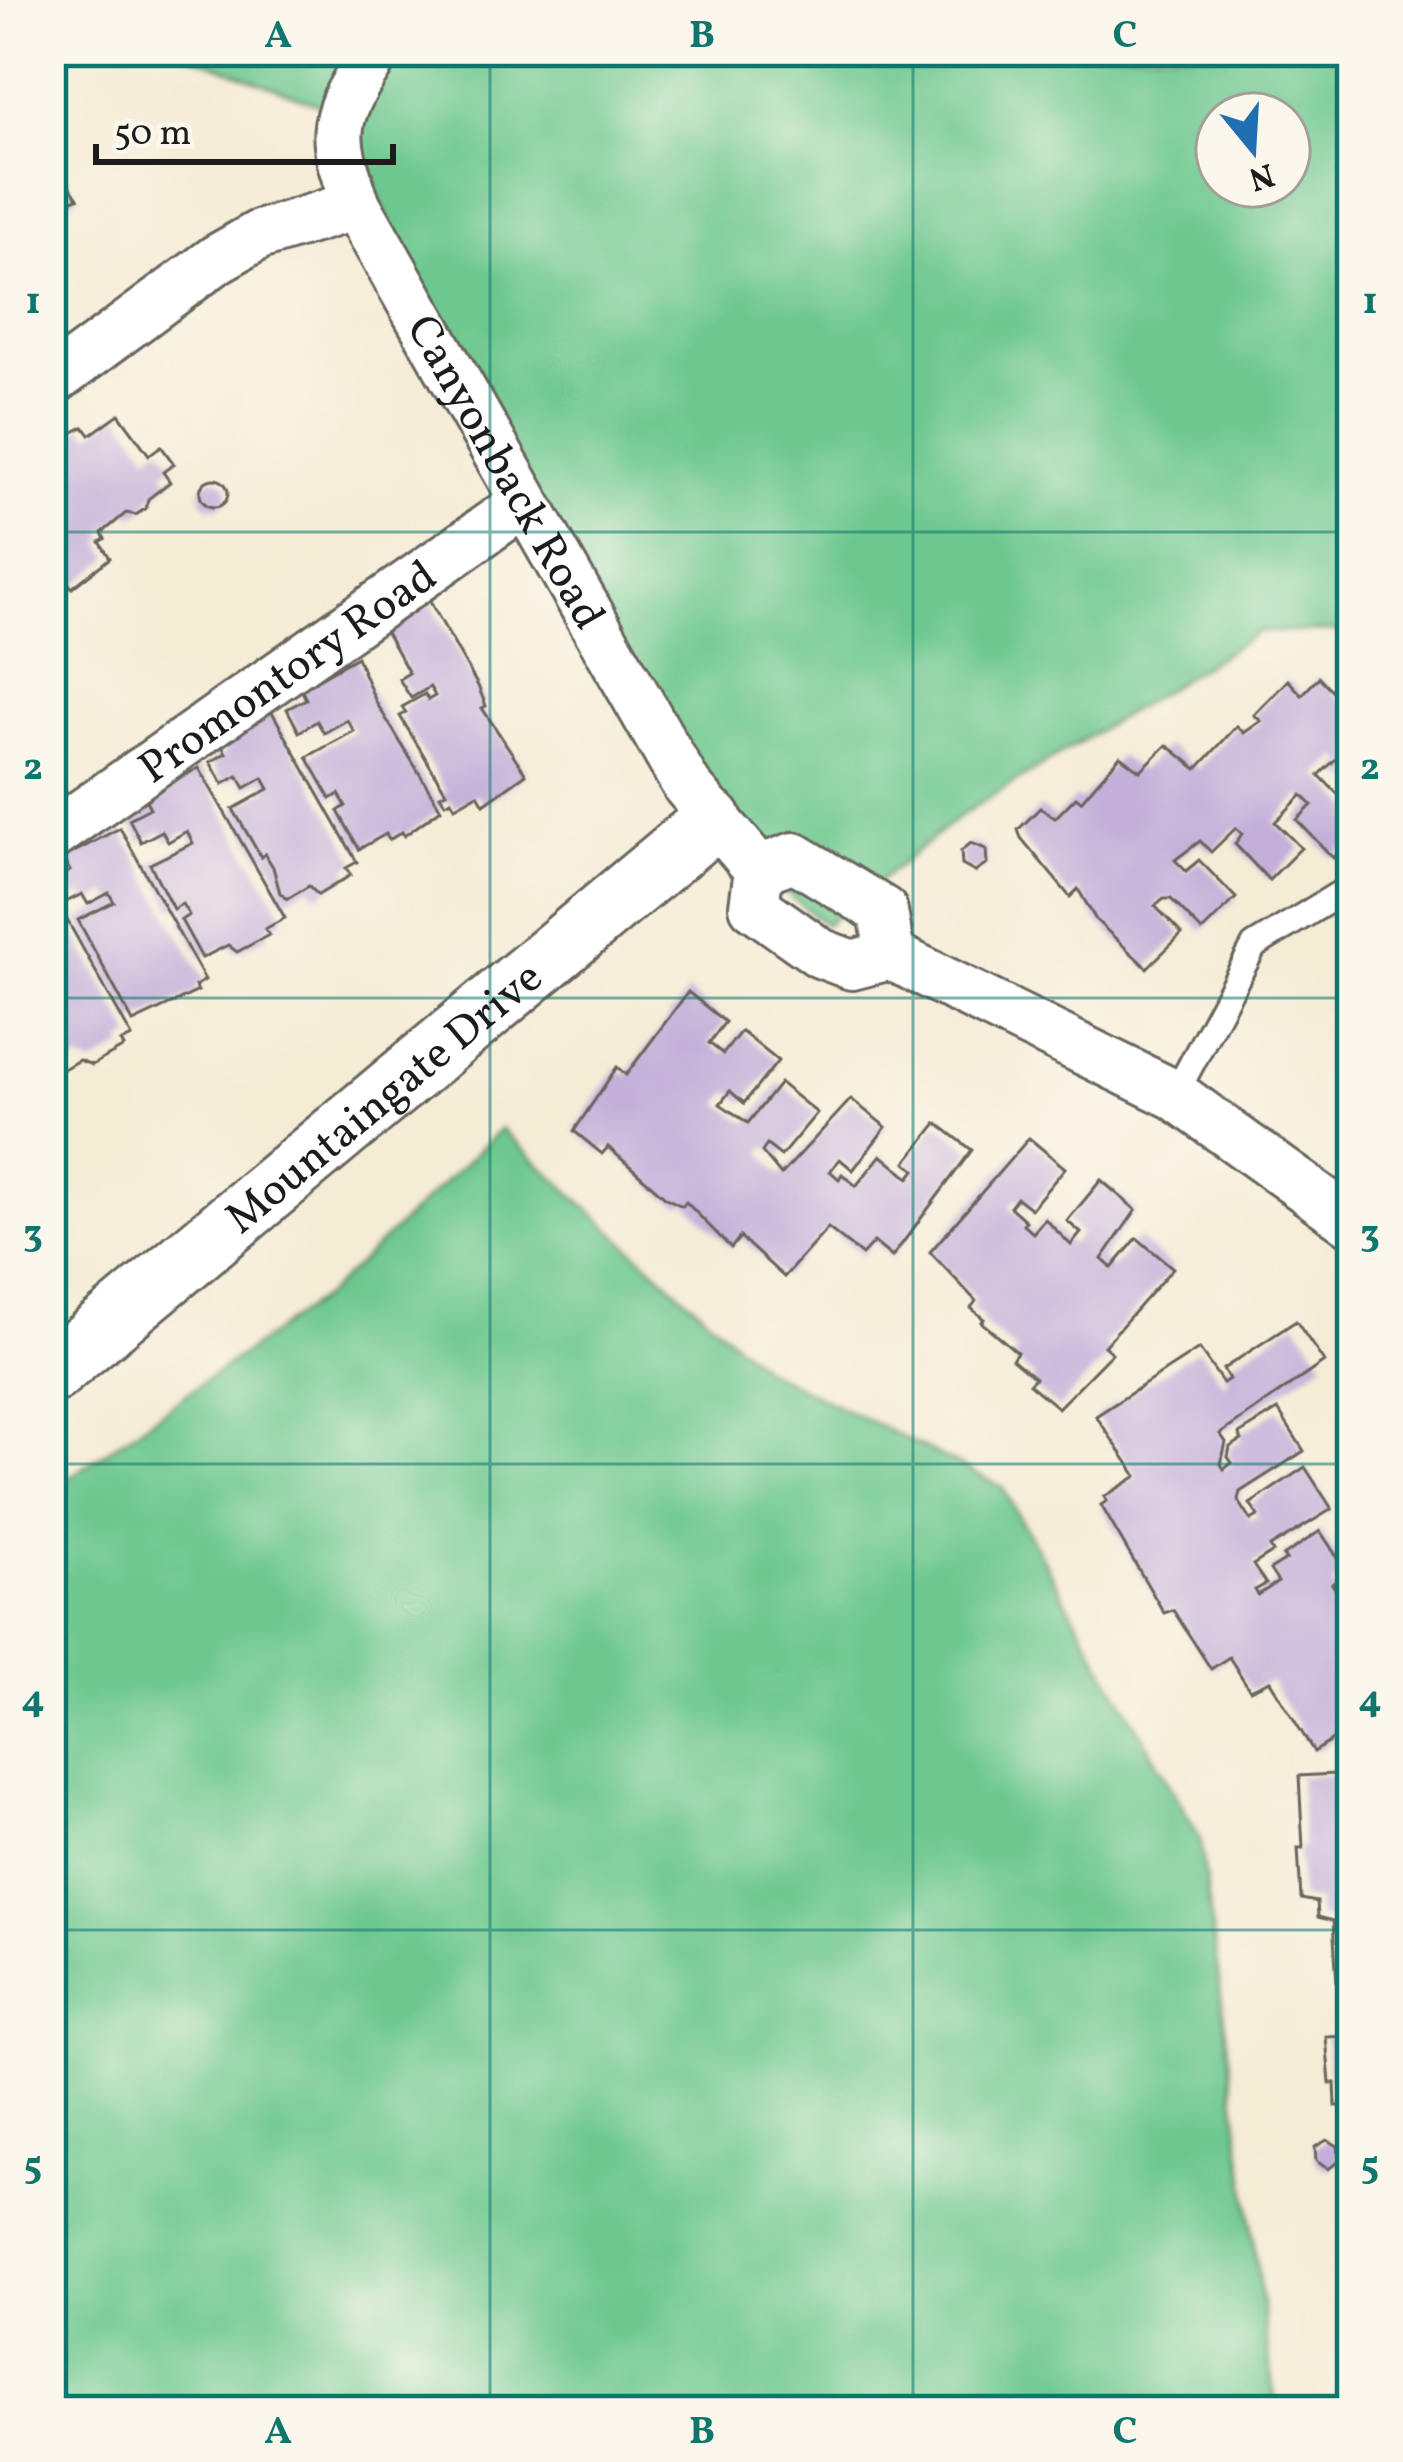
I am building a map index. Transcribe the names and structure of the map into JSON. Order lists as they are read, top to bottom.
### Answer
{
  "streets": {
    "street": ["Canyonback Road", "Promontory Road", "Mountaingate Drive"]
  },
  "crossings": [
    ["Canyonback Road", "Promontory Road"],
    ["Canyonback Road", "Mountaingate Drive"]
  ],
  "scale_bar": "50 m",
  "north": "bottom",
  "grid": {
    "columns": ["A", "B", "C"],
    "rows": [
      "1",
      "2",
      "3",
      "4",
      "5"
    ]
  }
}
